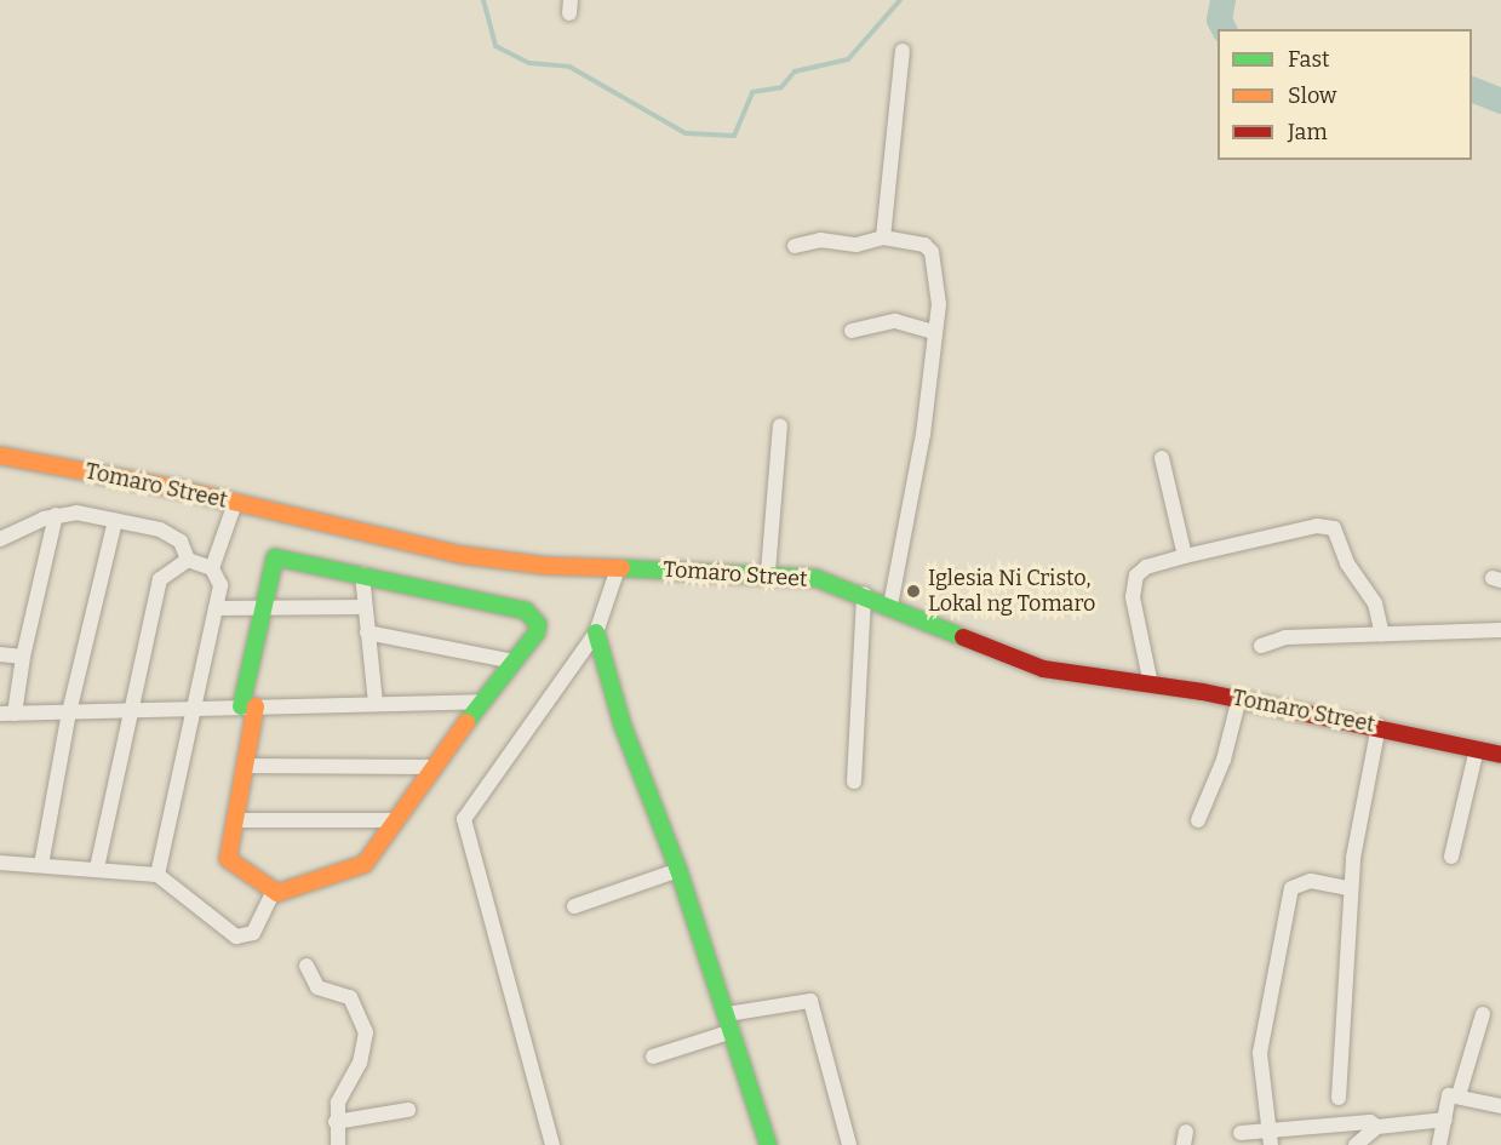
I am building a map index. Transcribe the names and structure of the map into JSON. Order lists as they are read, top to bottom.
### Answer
{
  "streets": {
    "street": ["Tomaro Street"]
  },
  "places": ["Iglesia Ni Cristo, Lokal ng Tomaro"],
  "legend": ["Fast", "Slow", "Jam"]
}
